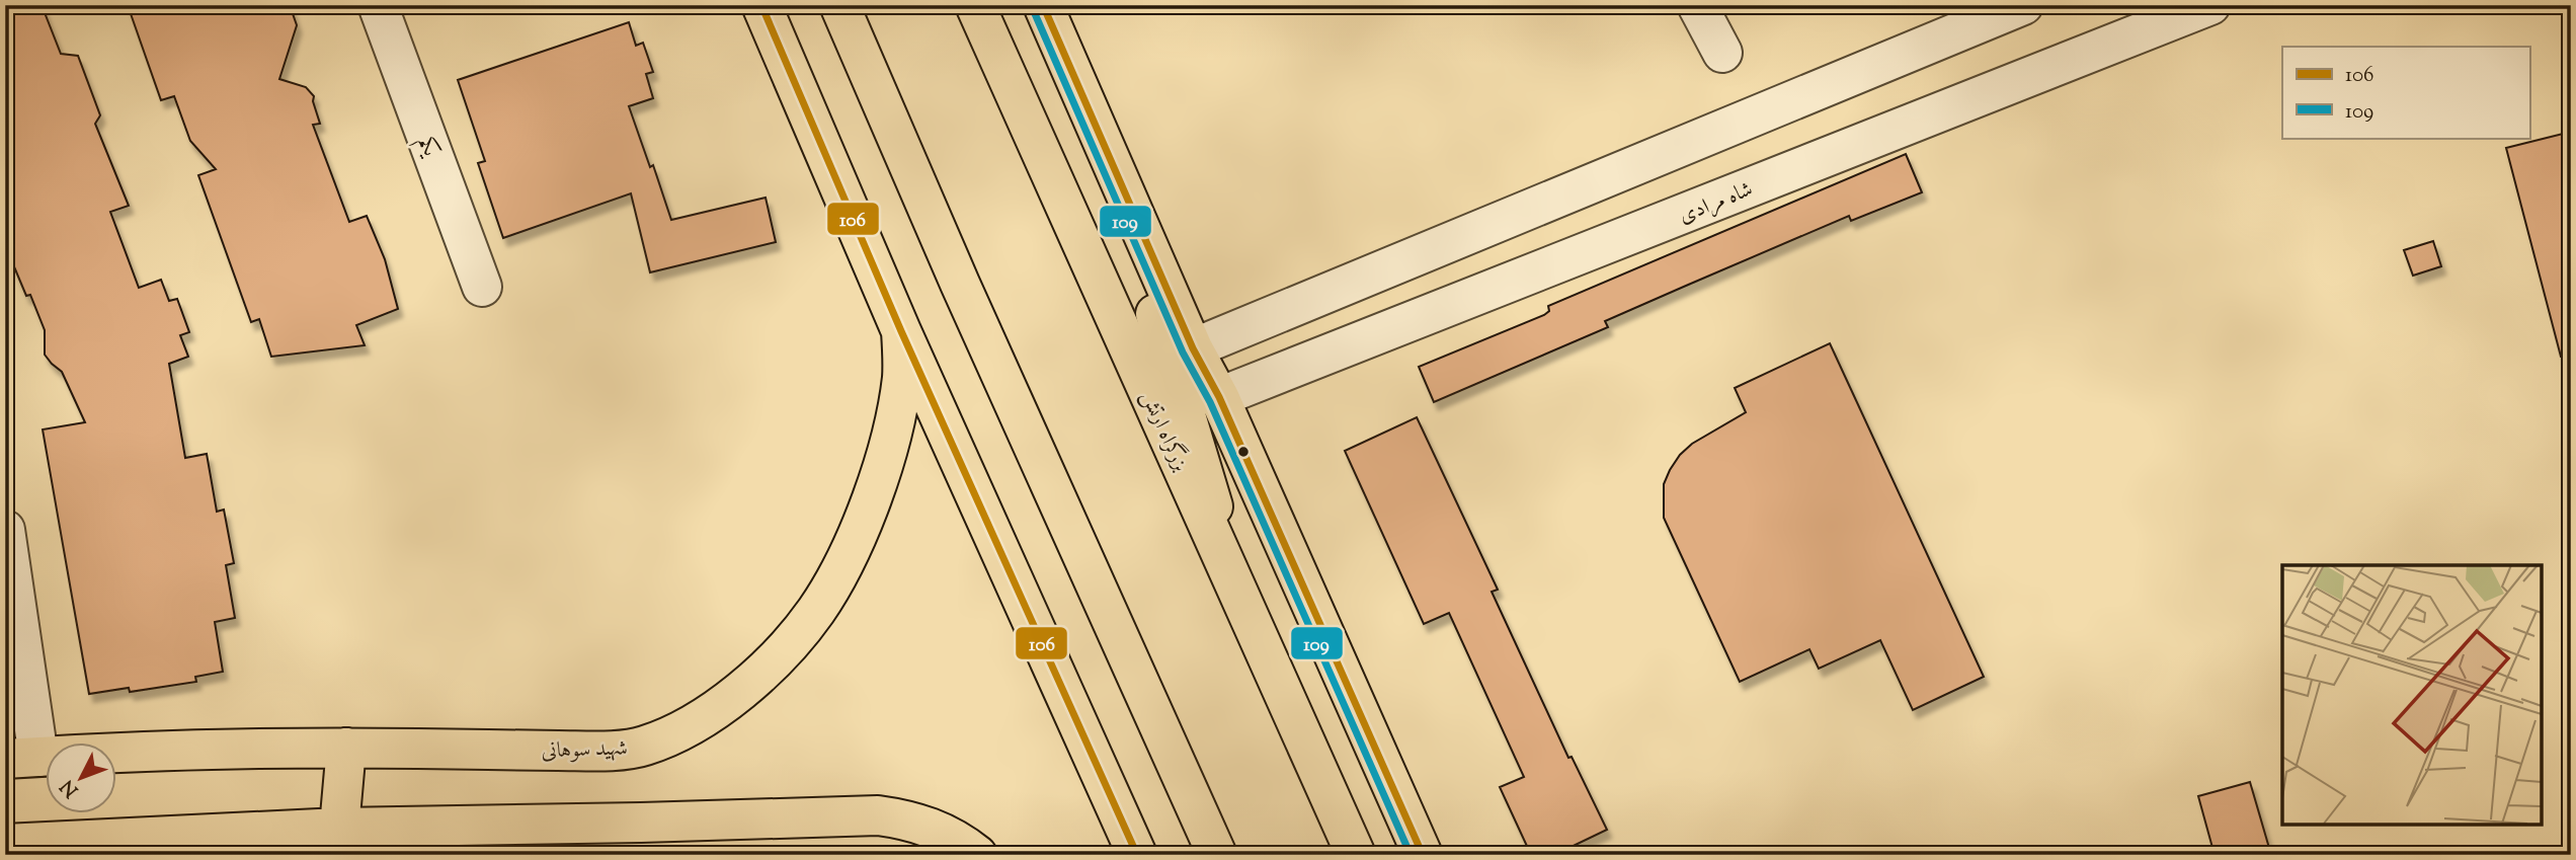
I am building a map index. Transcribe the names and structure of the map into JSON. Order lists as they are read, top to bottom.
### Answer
{
  "streets": {
    "main road": ["بزرگراه ارتش", "شهید سوهانی"],
    "street": ["یکم", "شاه مرادی"]
  },
  "lines": ["transit line 106", "transit line 109"],
  "legend": ["106", "109"],
  "north": "bottom left"
}
